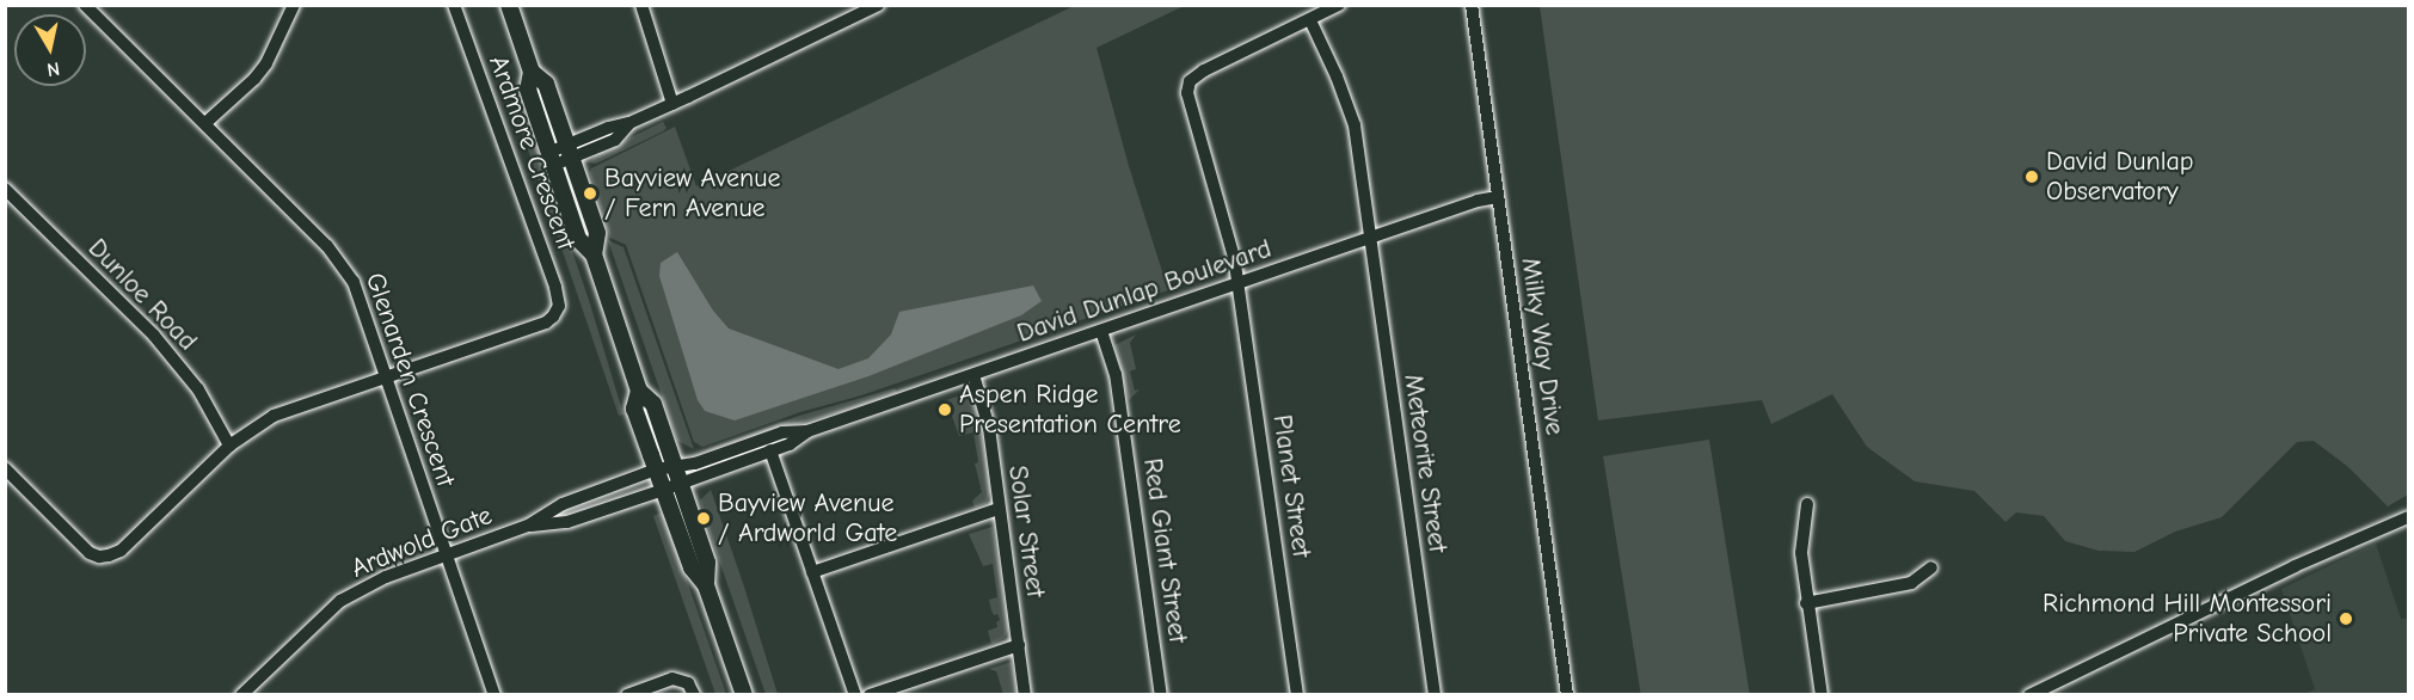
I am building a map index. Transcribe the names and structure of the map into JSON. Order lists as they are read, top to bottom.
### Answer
{
  "streets": {
    "street": [
      "Ardmore Crescent",
      "David Dunlap Boulevard",
      "Dunloe Road",
      "Milky Way Drive",
      "Glenarden Crescent",
      "Meteorite Street",
      "Planet Street",
      "Solar Street",
      "Ardwold Gate",
      "Red Giant Street"
    ]
  },
  "crossings": [
    ["Ardmore Crescent", "Glenarden Crescent"],
    ["David Dunlap Boulevard", "Milky Way Drive"],
    ["David Dunlap Boulevard", "Meteorite Street"],
    ["David Dunlap Boulevard", "Planet Street"],
    ["David Dunlap Boulevard", "Solar Street"],
    ["David Dunlap Boulevard", "Ardwold Gate"],
    ["David Dunlap Boulevard", "Red Giant Street"],
    ["Glenarden Crescent", "Ardwold Gate"]
  ],
  "places": [
    "David Dunlap Observatory",
    "Bayview Avenue / Fern Avenue",
    "Aspen Ridge Presentation Centre",
    "Bayview Avenue / Ardworld Gate",
    "Richmond Hill Montessori Private School"
  ],
  "north": "bottom"
}
